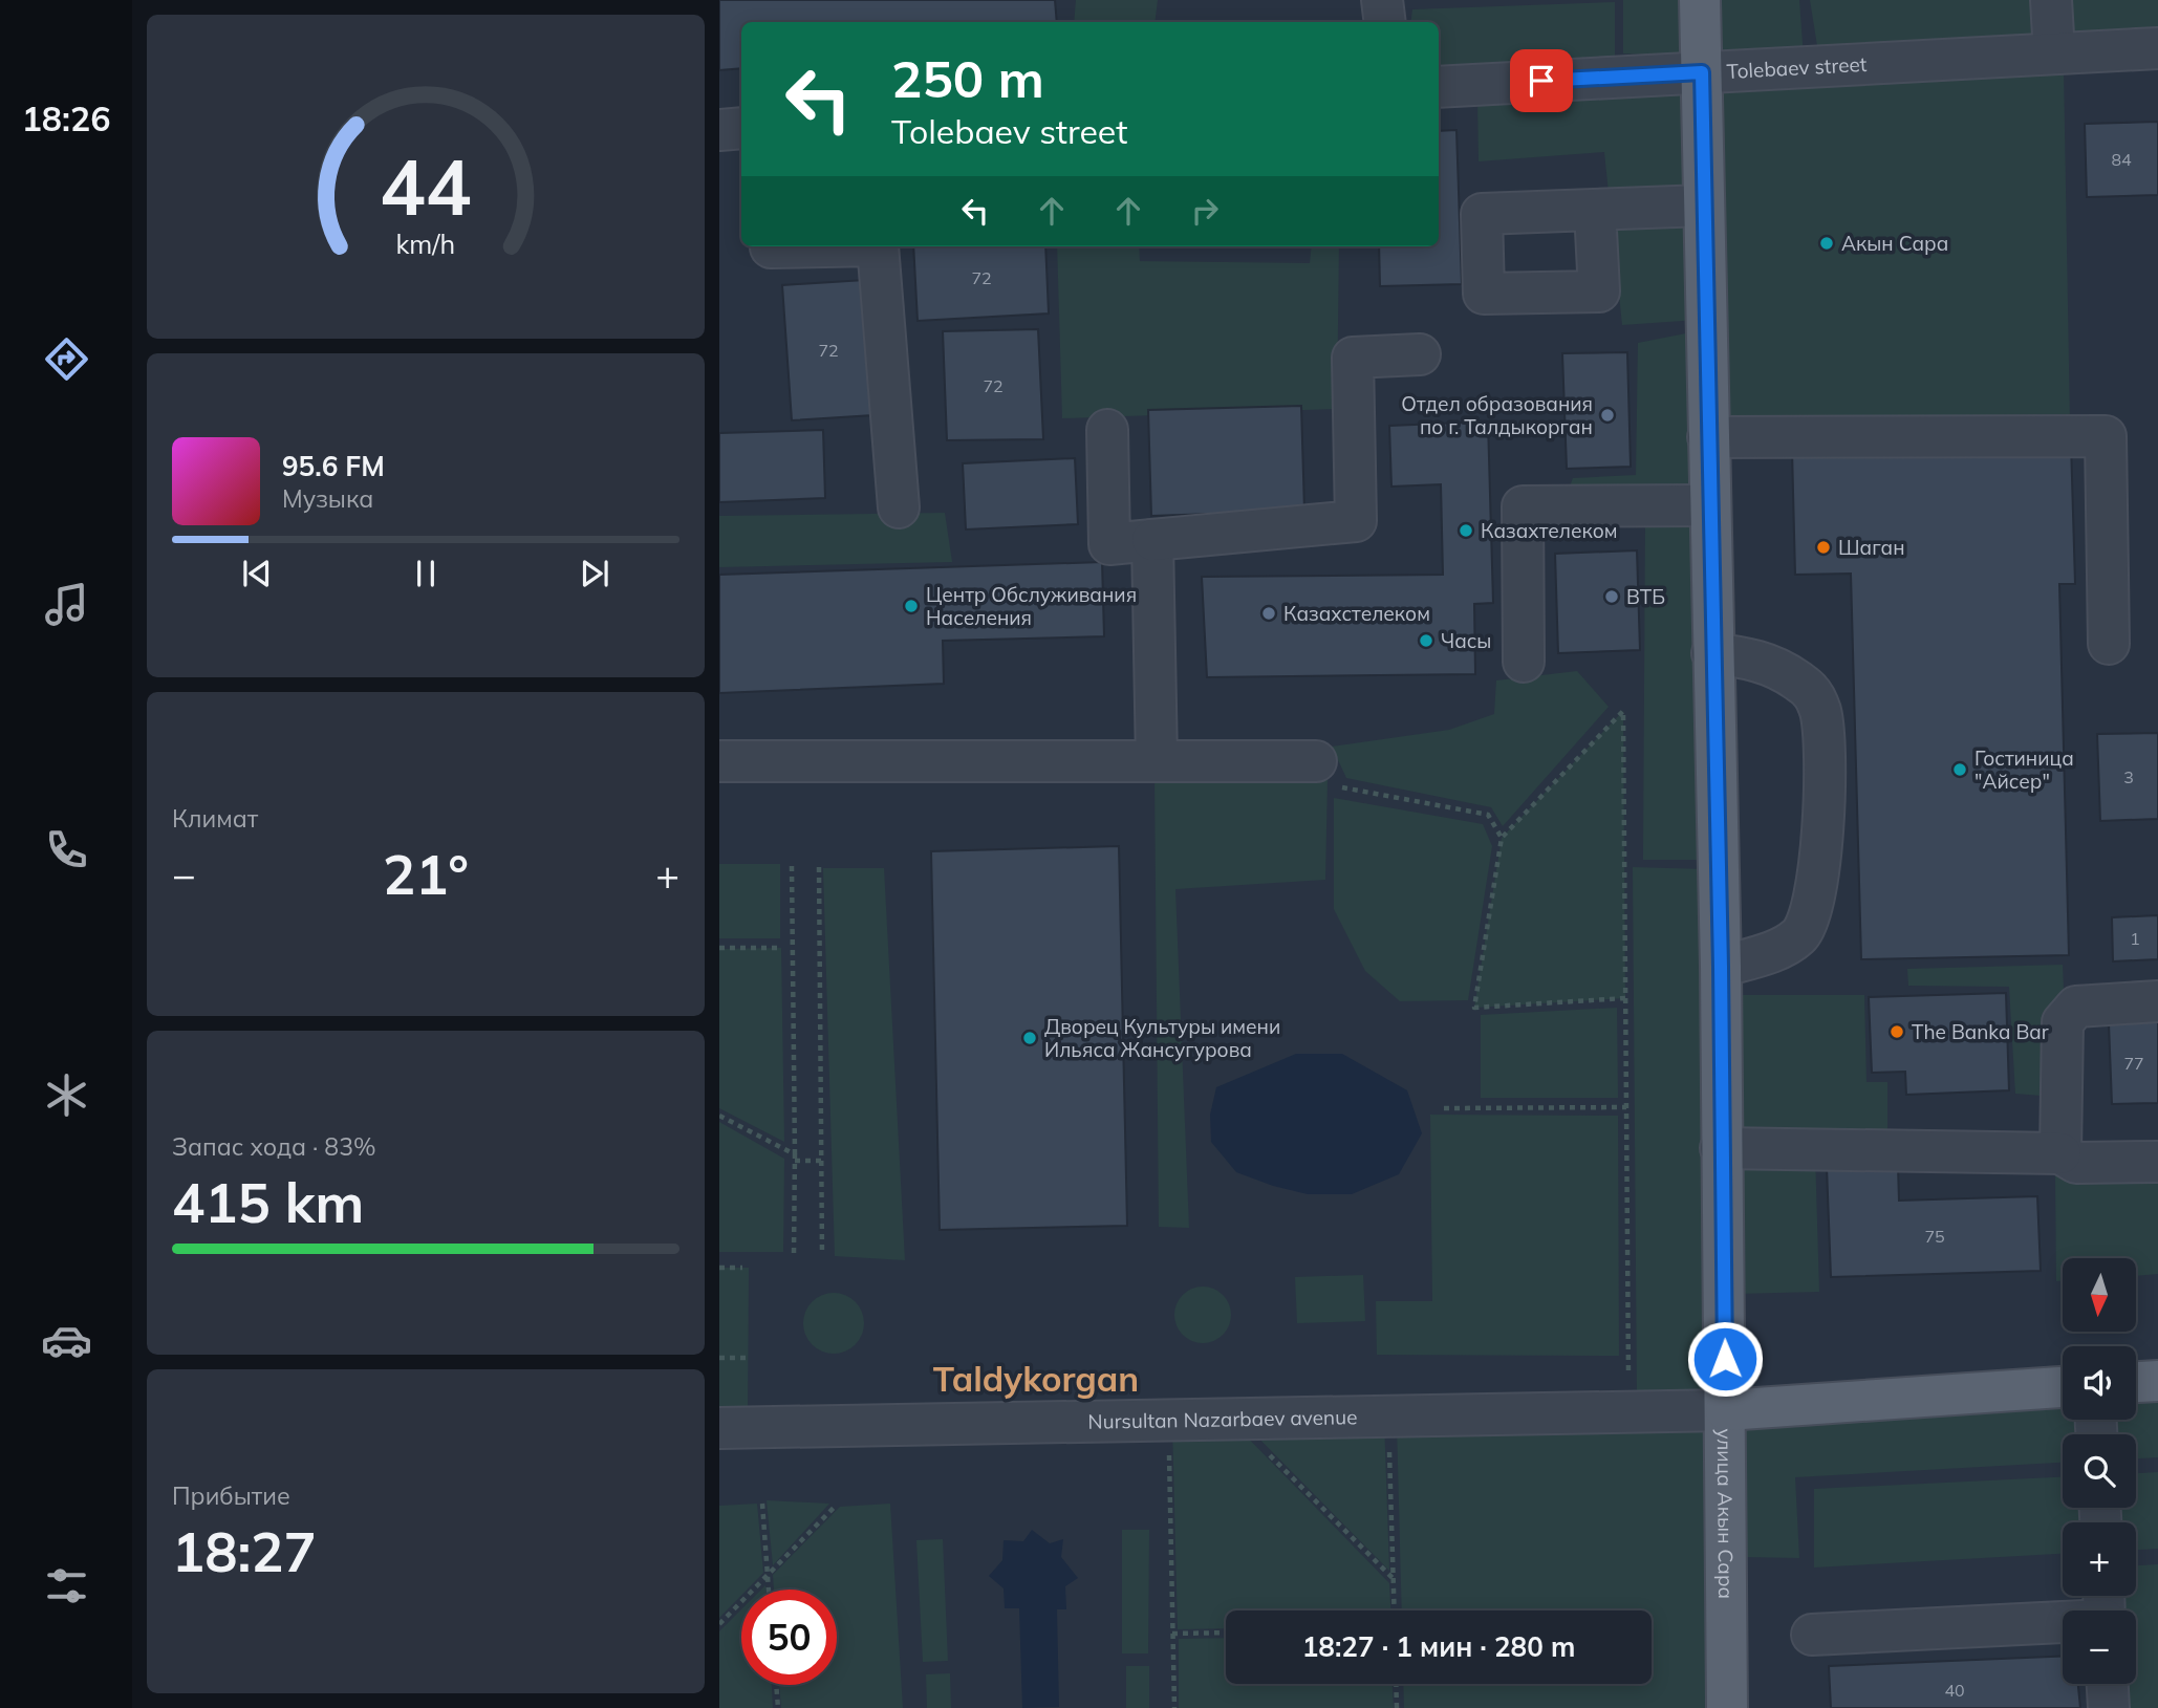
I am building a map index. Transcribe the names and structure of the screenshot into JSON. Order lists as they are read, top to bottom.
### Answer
{
  "streets": {
    "main road": ["улица Акын Сара"],
    "street": ["Tolebaev street", "Nursultan Nazarbaev avenue"]
  },
  "crossings": [
    ["Tolebaev street", "улица Акын Сара"],
    ["Nursultan Nazarbaev avenue", "улица Акын Сара"]
  ],
  "districts": ["Taldykorgan"],
  "places": [
    "Акын Сара",
    "Отдел образования по г. Талдыкорган",
    "Казахтелеком",
    "Шаган",
    "ВТБ",
    "Центр Обслуживания Населения",
    "Казахстелеком",
    "Часы",
    "Гостиница \"Айсер\"",
    "The Banka Bar",
    "Дворец Культуры имени Ильяса Жансугурова"
  ],
  "house_numbers": [
    "84",
    "72",
    "72",
    "72",
    "3",
    "1",
    "77",
    "75",
    "40"
  ],
  "north": "bottom",
  "page": {
    "tabs": "18:26",
    "turn": ["250 m", "Tolebaev street"],
    "song": ["95.6 FM", "Музыка"],
    "tile": [
      "Климат",
      ["Запас хода · 83%", "415 km"],
      ["Прибытие", "18:27"]
    ],
    "heat": ["−", "21°", "+"],
    "map_buttons": ["+", "−"],
    "limit": "50",
    "trip": "18:27 · 1 мин · 280 m",
    "gauge": ["44", "km/h"]
  }
}
